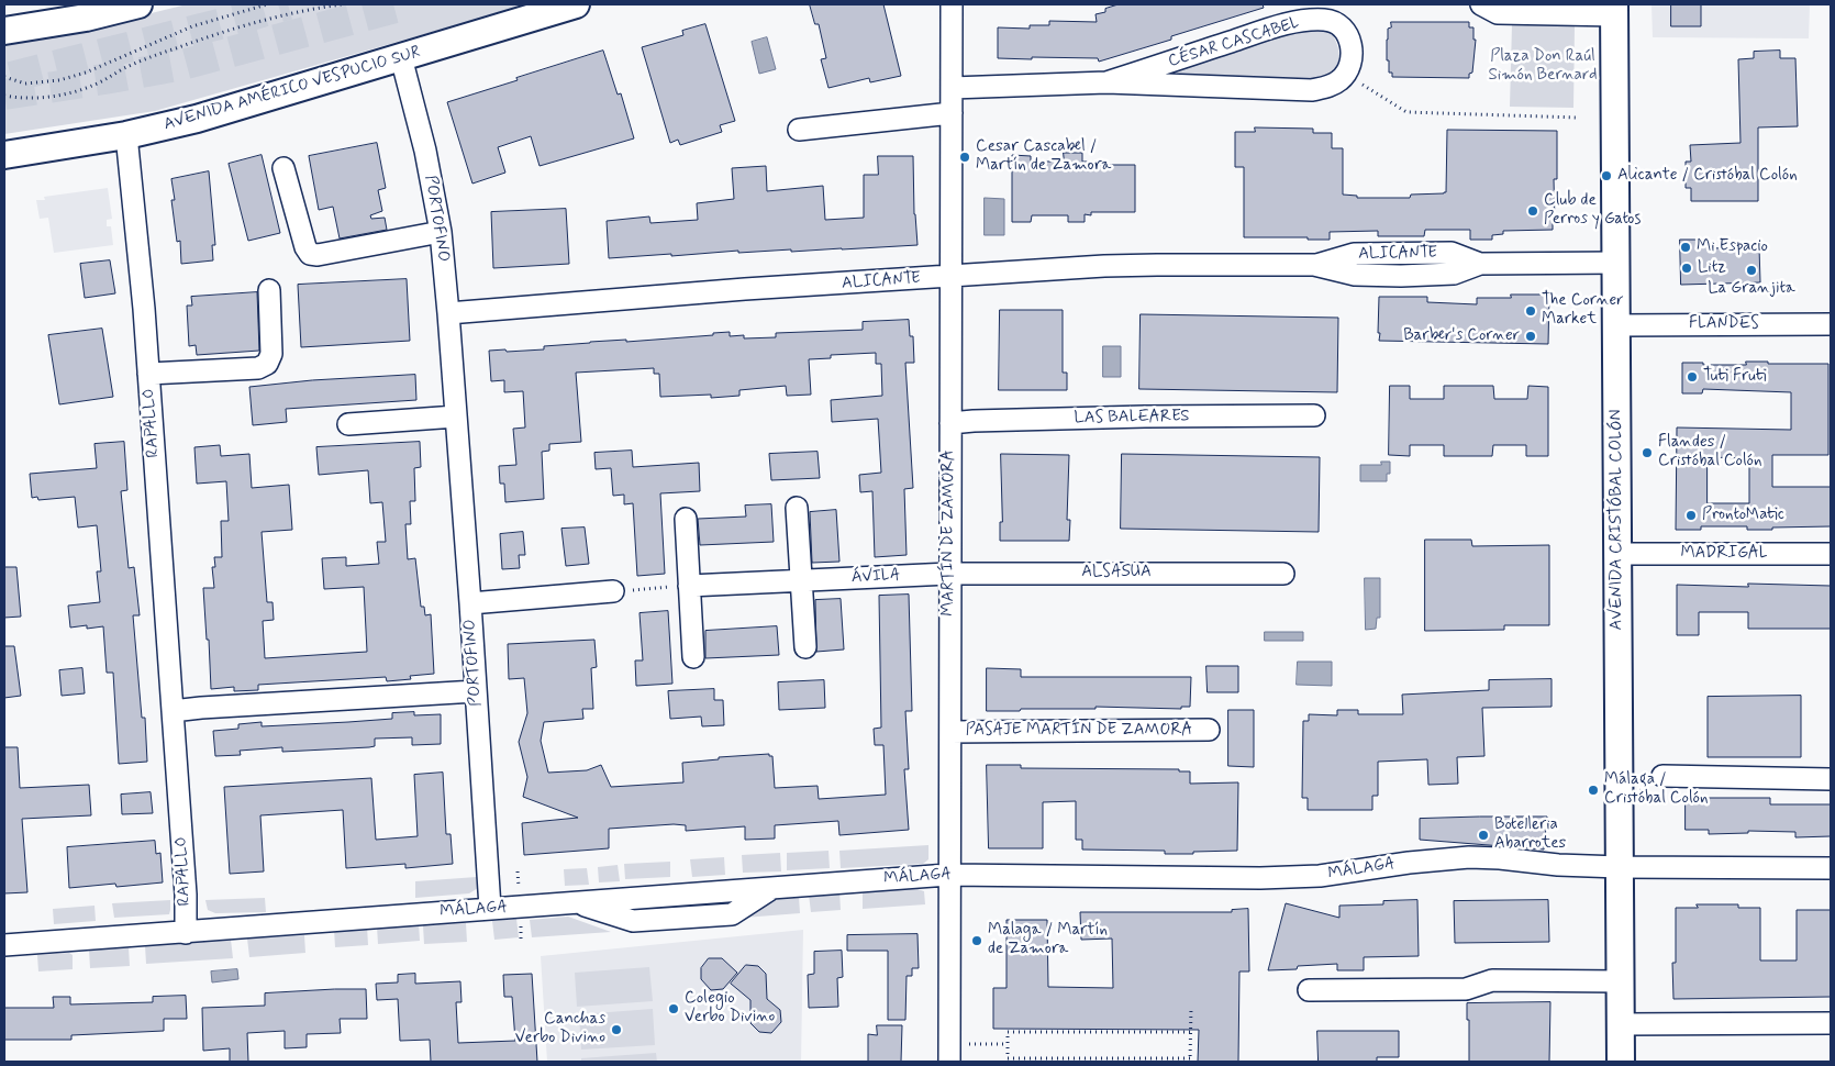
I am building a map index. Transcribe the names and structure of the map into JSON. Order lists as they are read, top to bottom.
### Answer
{
  "streets": {
    "main road": ["AVENIDA AMÉRICO VESPUCIO SUR", "AVENIDA CRISTÓBAL COLÓN"],
    "street": [
      "CÉSAR CASCABEL",
      "PORTOFINO",
      "ALICANTE",
      "FLANDES",
      "LAS BALEARES",
      "RAPALLO",
      "MARTÍN DE ZAMORA",
      "MADRIGAL",
      "ALSASUA",
      "ÁVILA",
      "PASAJE MARTÍN DE ZAMORA",
      "MÁLAGA"
    ]
  },
  "crossings": [
    ["CÉSAR CASCABEL", "MARTÍN DE ZAMORA"],
    ["AVENIDA AMÉRICO VESPUCIO SUR", "PORTOFINO"],
    ["AVENIDA AMÉRICO VESPUCIO SUR", "RAPALLO"],
    ["PORTOFINO", "ALICANTE"],
    ["PORTOFINO", "MÁLAGA"],
    ["ALICANTE", "AVENIDA CRISTÓBAL COLÓN"],
    ["ALICANTE", "MARTÍN DE ZAMORA"],
    ["FLANDES", "AVENIDA CRISTÓBAL COLÓN"],
    ["LAS BALEARES", "MARTÍN DE ZAMORA"],
    ["RAPALLO", "MÁLAGA"],
    ["AVENIDA CRISTÓBAL COLÓN", "MADRIGAL"],
    ["AVENIDA CRISTÓBAL COLÓN", "MÁLAGA"],
    ["MARTÍN DE ZAMORA", "ALSASUA"],
    ["MARTÍN DE ZAMORA", "ÁVILA"],
    ["MARTÍN DE ZAMORA", "PASAJE MARTÍN DE ZAMORA"],
    ["MARTÍN DE ZAMORA", "MÁLAGA"],
    ["ALSASUA", "ÁVILA"]
  ],
  "parks": ["Plaza Don Raúl Simón Bernard"],
  "places": [
    "Cesar Cascabel / Martín de Zamora",
    "Alicante / Cristóbal Colón",
    "Club de Perros y Gatos",
    "Mi Espacio",
    "Litz",
    "La Granjita",
    "The Corner Market",
    "Barber's Corner",
    "Tuti Fruti",
    "Flandes / Cristóbal Colón",
    "ProntoMatic",
    "Málaga / Cristóbal Colón",
    "Botelleria Abarrotes",
    "Malaga / Martín de Zamora",
    "Colegio Verbo Divino",
    "Canchas Verbo Divino"
  ]
}
